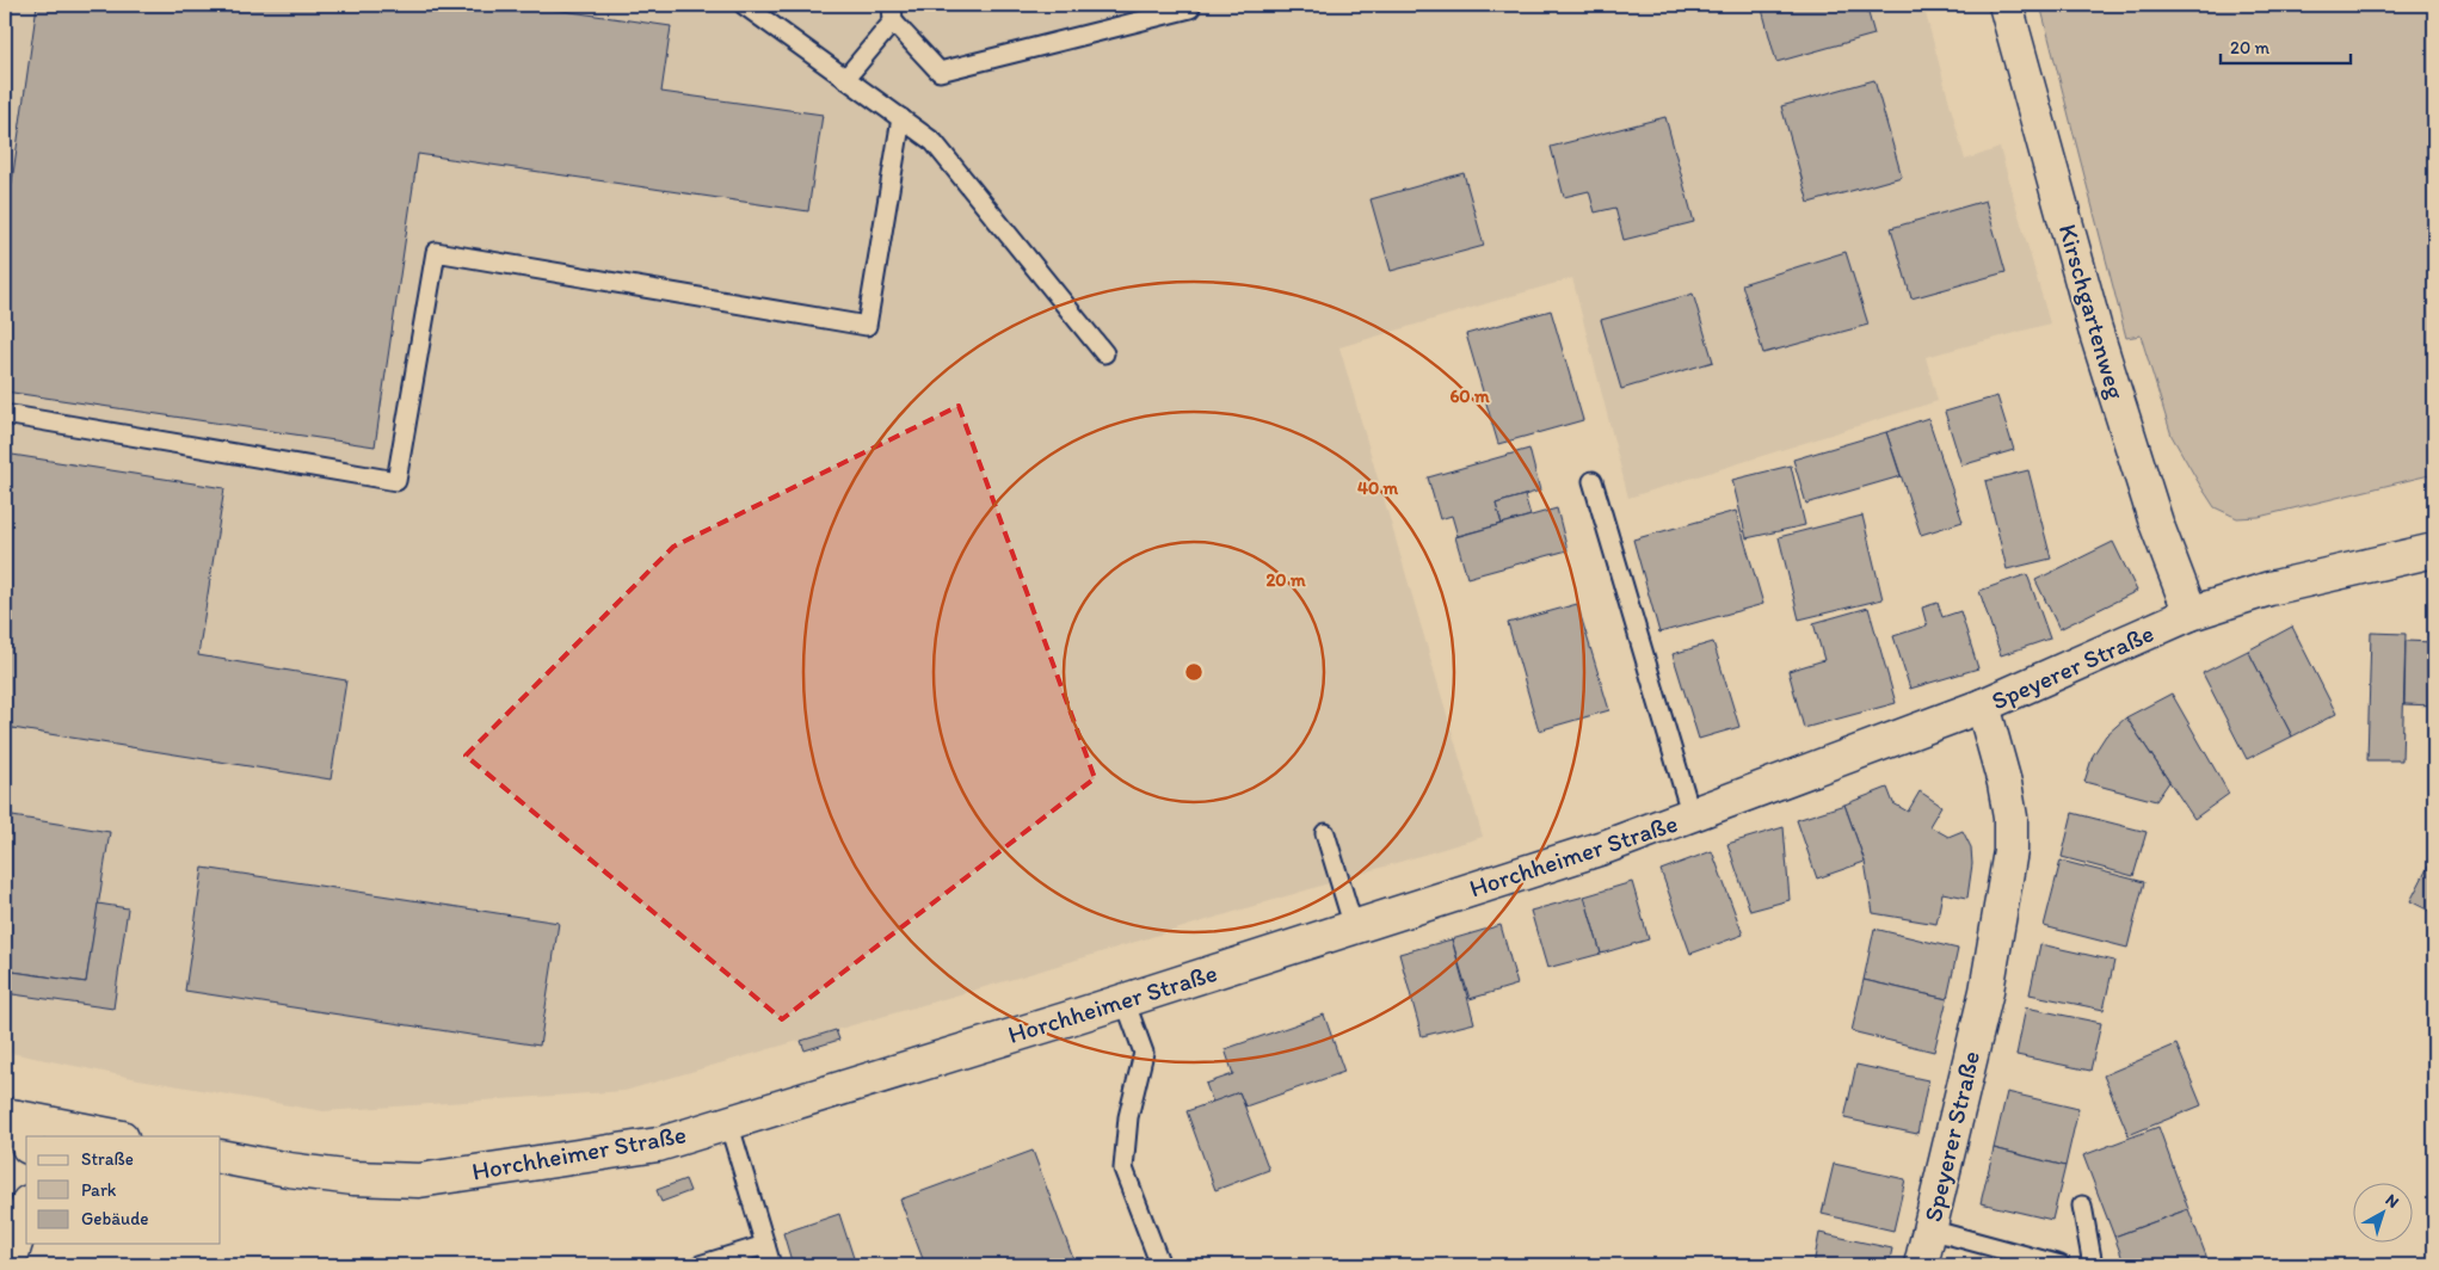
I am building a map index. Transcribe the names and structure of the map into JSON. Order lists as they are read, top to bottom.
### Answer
{
  "streets": {
    "main road": ["Kirschgartenweg", "Speyerer Straße", "Horchheimer Straße"]
  },
  "crossings": [
    ["Kirschgartenweg", "Speyerer Straße"],
    ["Speyerer Straße", "Horchheimer Straße"]
  ],
  "legend": ["Straße", "Park", "Gebäude"],
  "scale_bar": "20 m",
  "north": "top right",
  "rings": ["60 m", "40 m", "20 m"]
}
